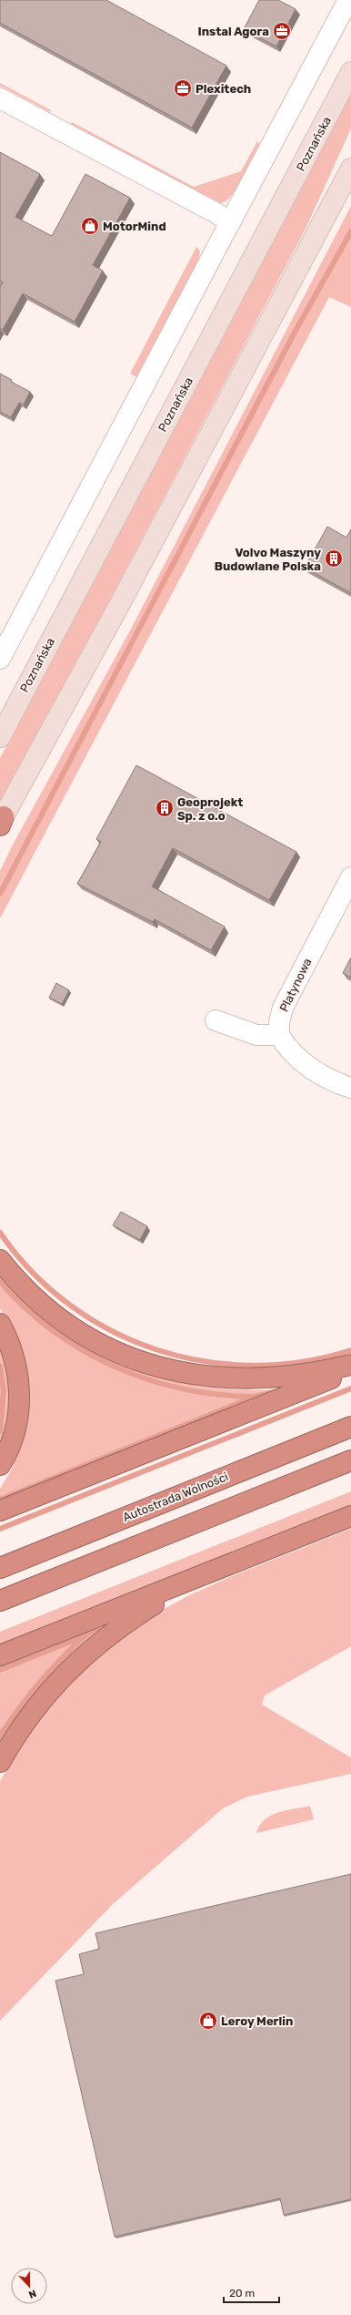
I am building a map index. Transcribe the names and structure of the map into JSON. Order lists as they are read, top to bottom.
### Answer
{
  "streets": {
    "highway": ["Autostrada Wolności"],
    "main road": ["Poznańska"],
    "street": ["Platynowa"]
  },
  "places": {
    "office": ["Instal Agora", "Plexitech"],
    "shop": ["MotorMind", "Leroy Merlin"],
    "building": ["Volvo Maszyny Budowlane Polska", "Geoprojekt Sp. z o.o"]
  },
  "scale_bar": "20 m",
  "north": "bottom"
}
